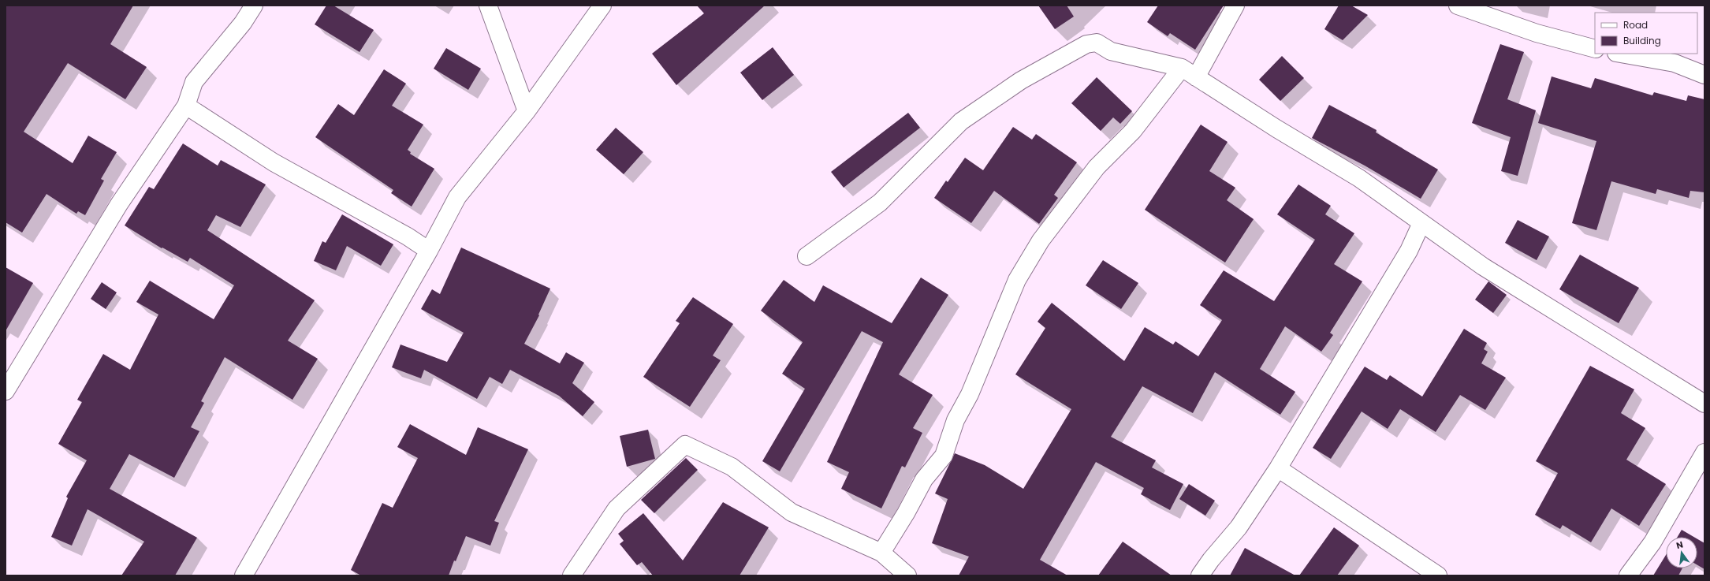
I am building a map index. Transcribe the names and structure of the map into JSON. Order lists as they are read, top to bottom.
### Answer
{
  "legend": ["Road", "Building"],
  "north": "top"
}
